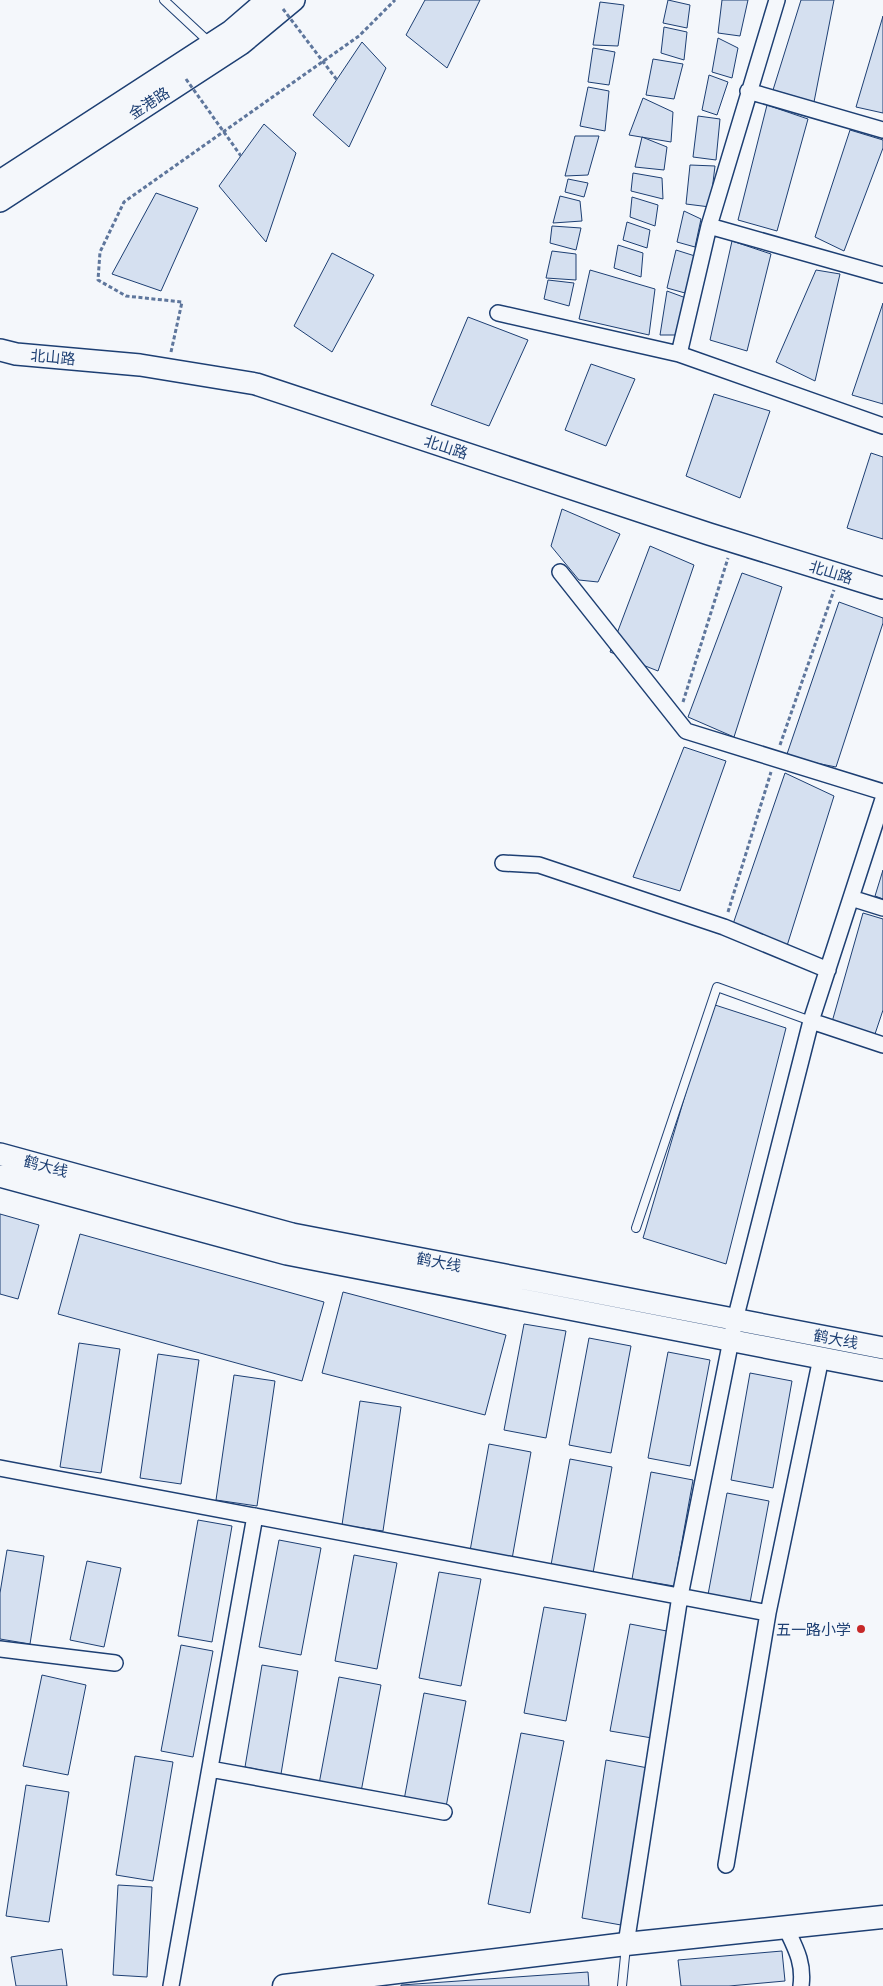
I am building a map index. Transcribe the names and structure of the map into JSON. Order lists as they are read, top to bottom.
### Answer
{
  "streets": {
    "main road": ["金港路", "北山路", "鹤大线"]
  },
  "places": ["五一路小学"]
}
